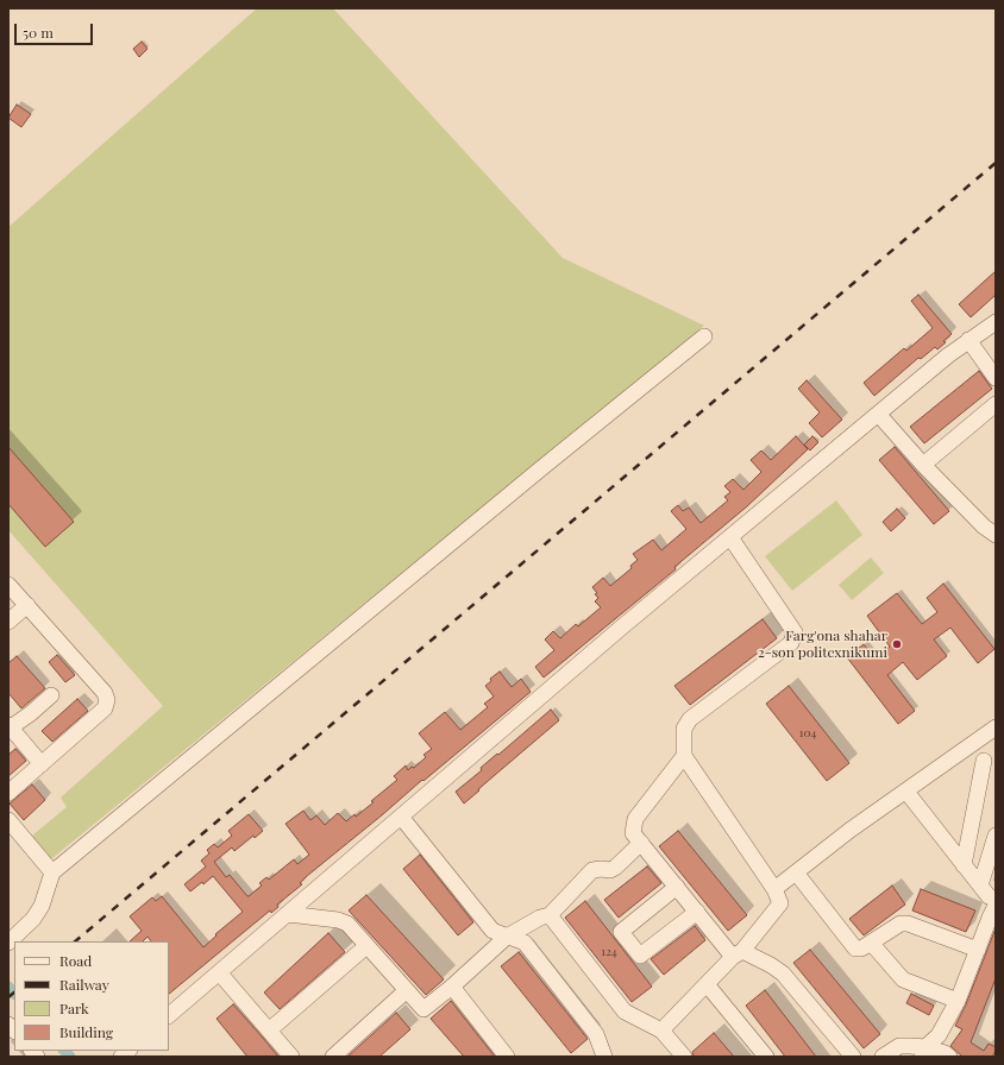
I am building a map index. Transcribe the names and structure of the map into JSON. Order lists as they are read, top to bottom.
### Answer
{
  "places": ["Farg'ona shahar 2-son politexnikumi"],
  "house_numbers": ["104", "124"],
  "legend": [
    "Road",
    "Railway",
    "Park",
    "Building"
  ],
  "scale_bar": "50 m"
}
